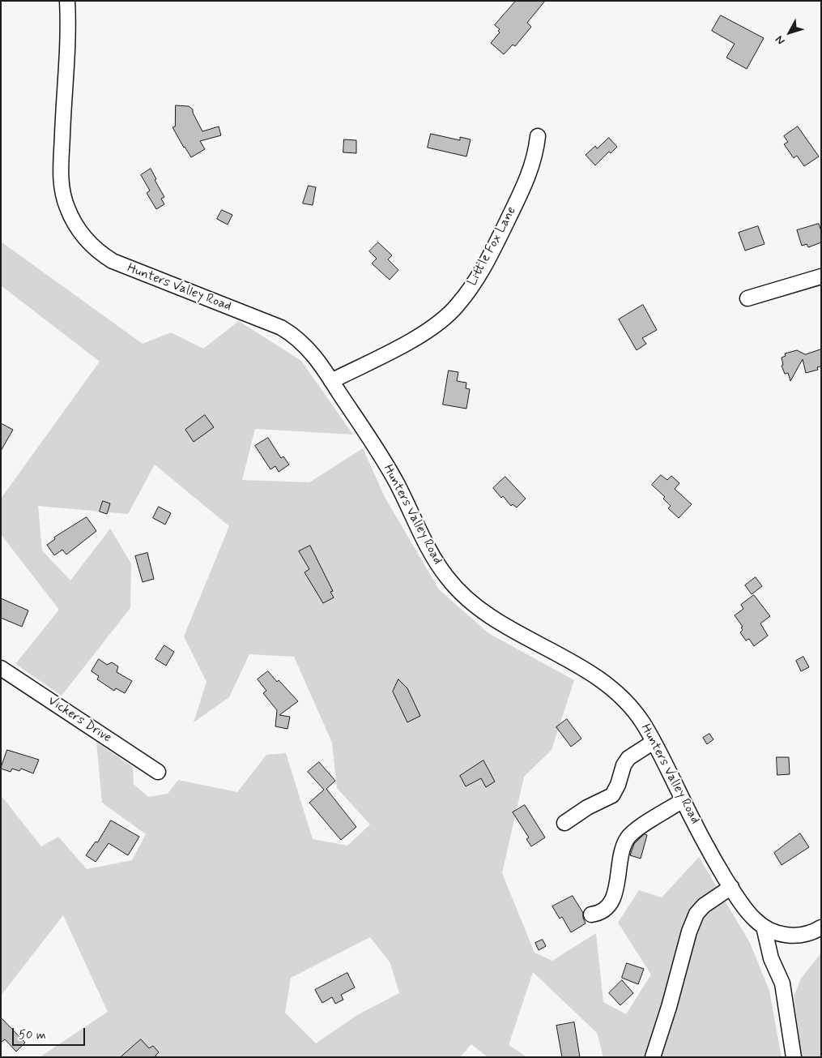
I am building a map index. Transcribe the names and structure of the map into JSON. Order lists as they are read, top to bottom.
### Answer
{
  "streets": {
    "street": ["Little Fox Lane", "Hunters Valley Road", "Vickers Drive"]
  },
  "crossings": [
    ["Little Fox Lane", "Hunters Valley Road"]
  ],
  "scale_bar": "50 m",
  "north": "bottom left"
}
